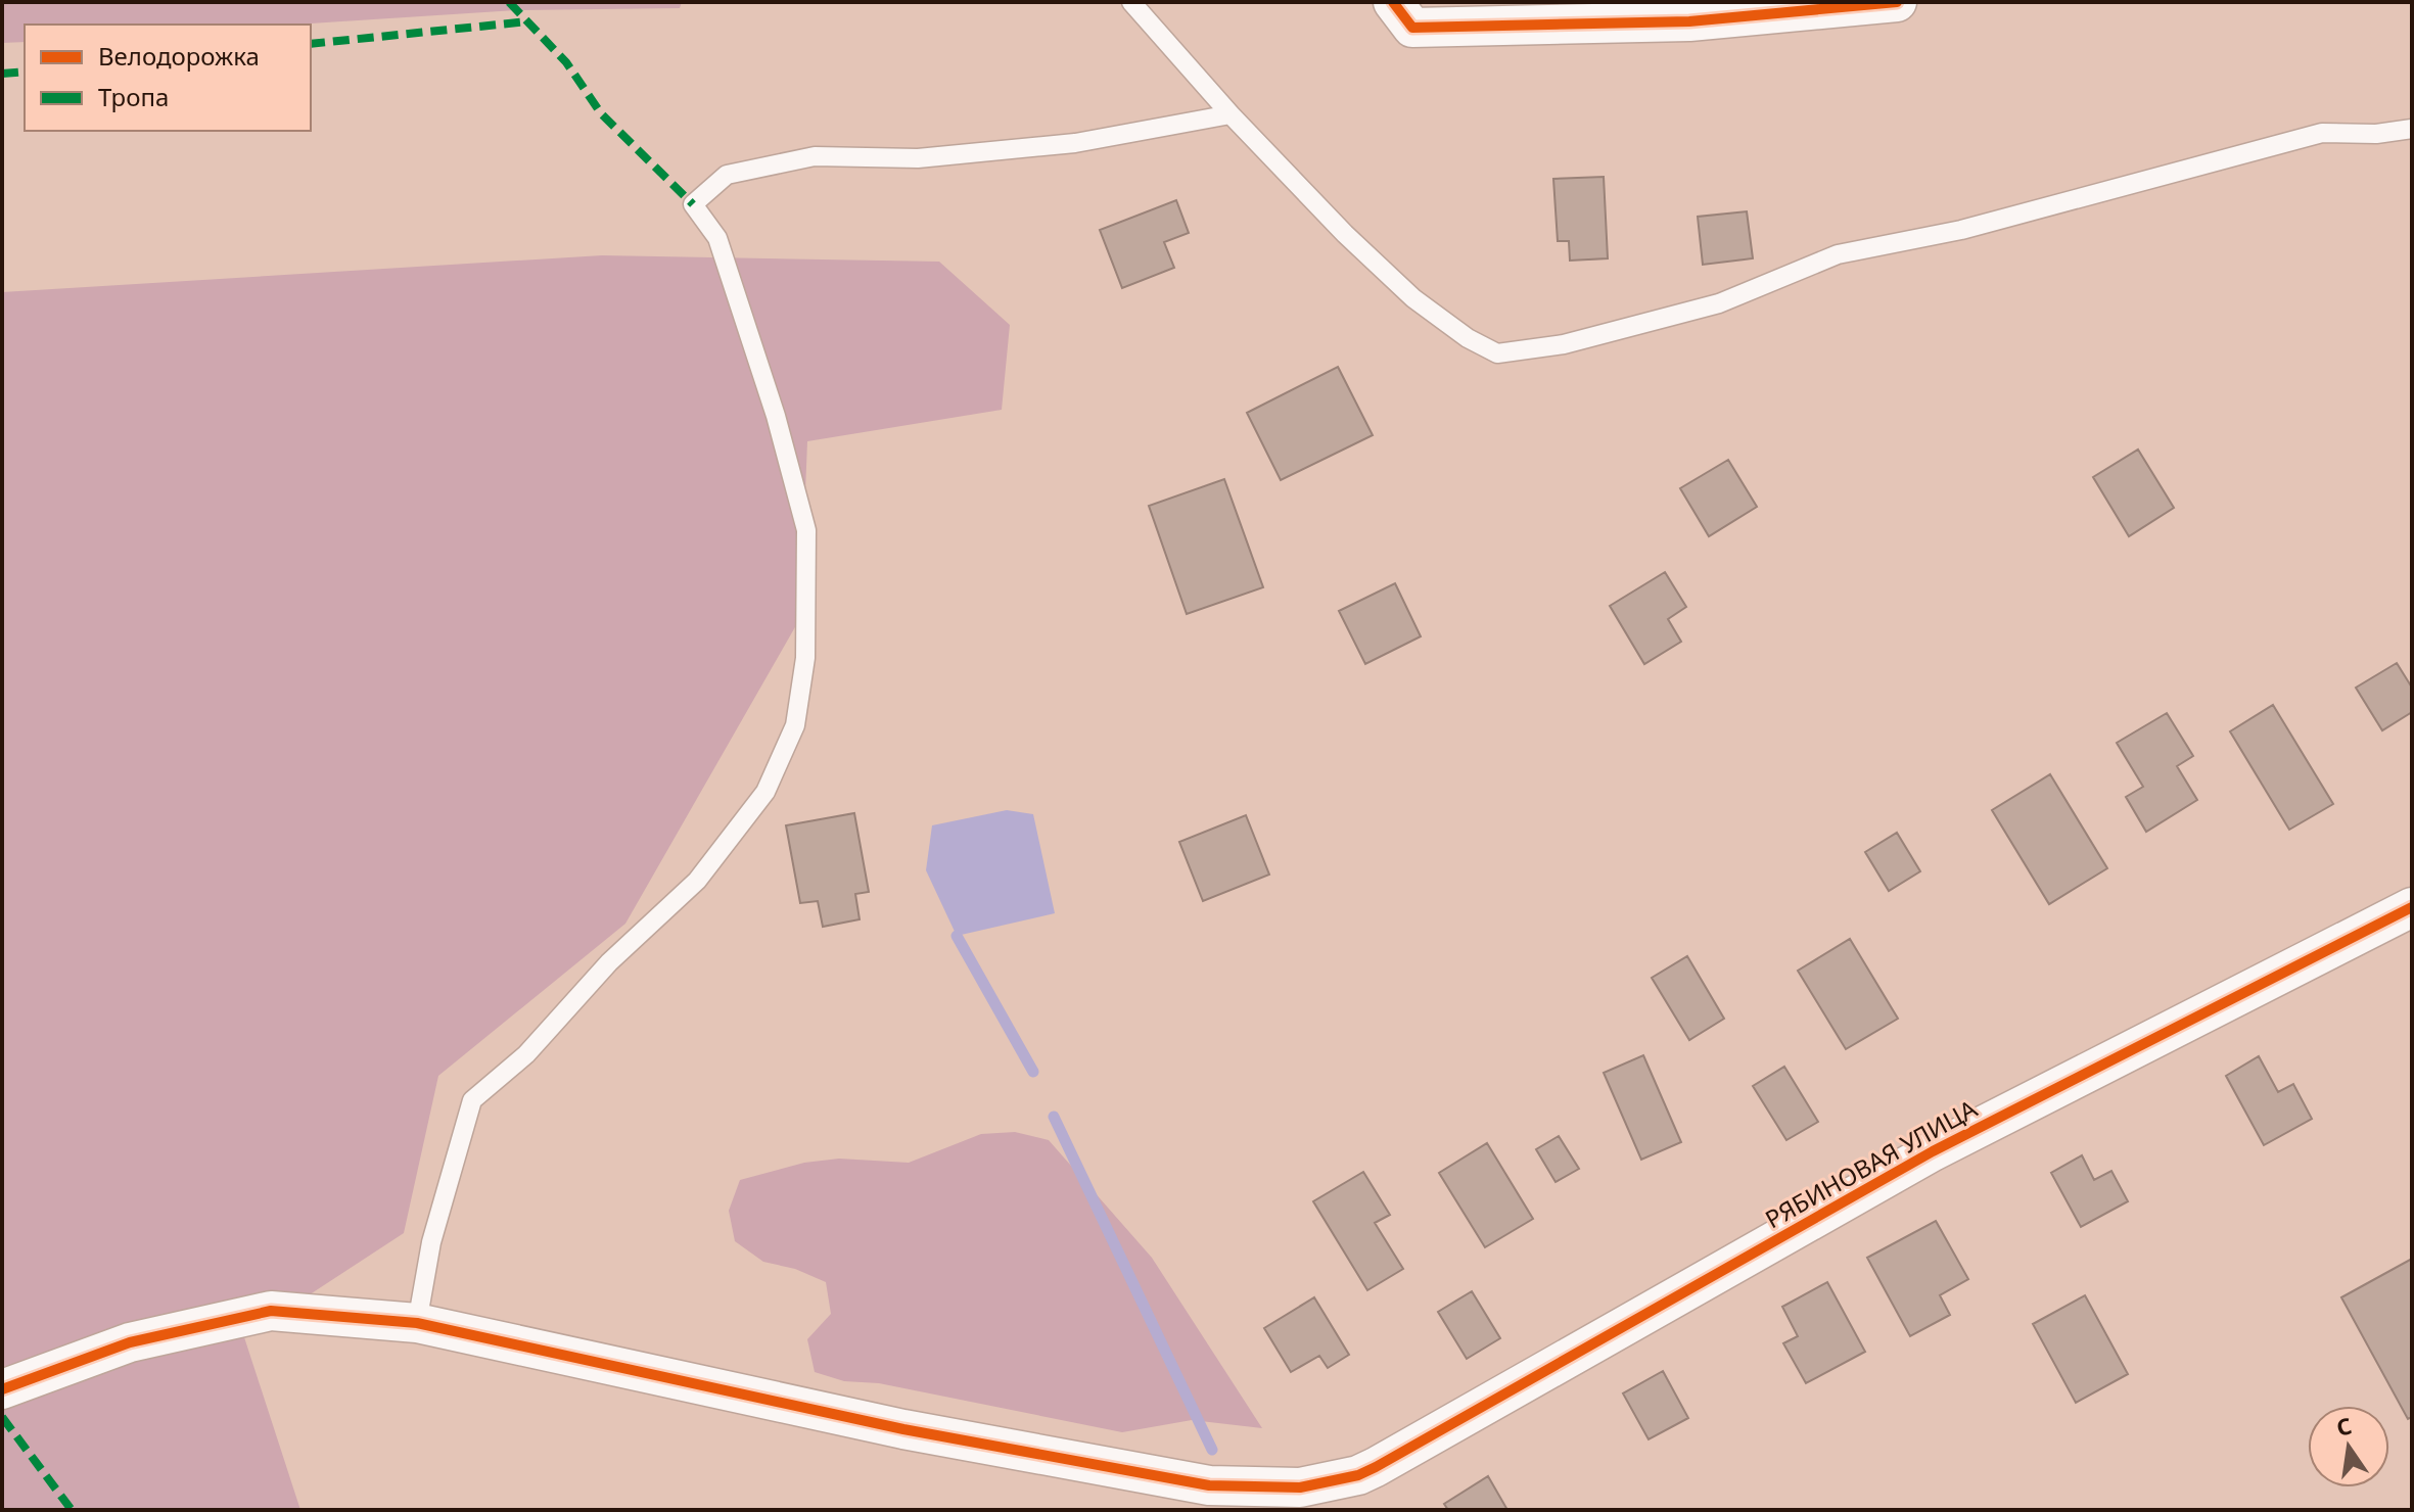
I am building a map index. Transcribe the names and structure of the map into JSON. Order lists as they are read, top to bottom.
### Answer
{
  "streets": {
    "street": ["РЯБИНОВАЯ УЛИЦА"]
  },
  "legend": ["Велодорожка", "Тропа"],
  "north": "top"
}
